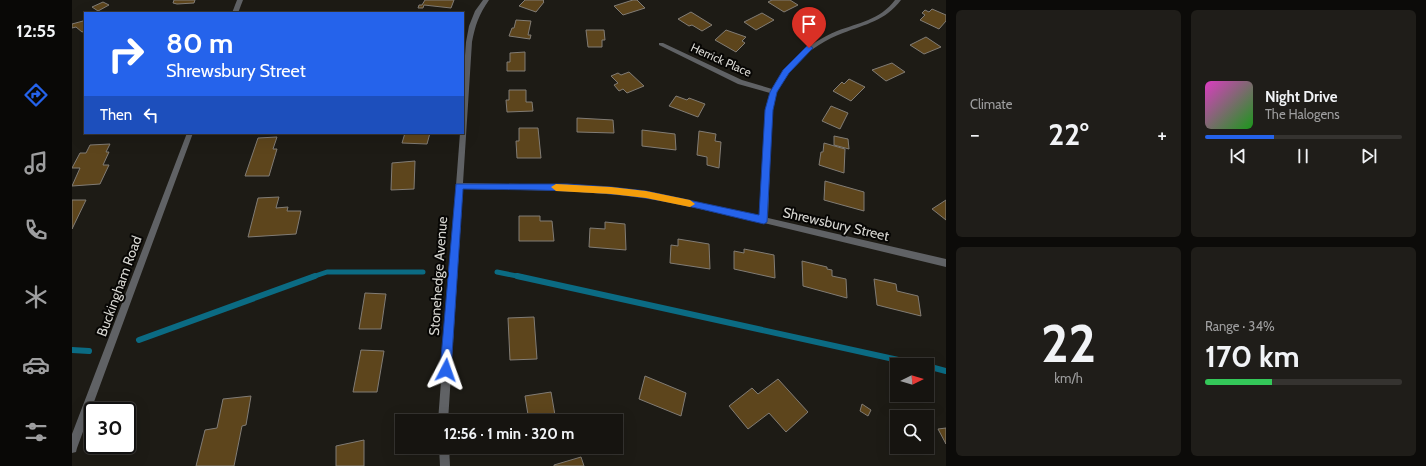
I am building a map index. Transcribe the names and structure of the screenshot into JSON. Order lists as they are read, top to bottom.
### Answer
{
  "streets": {
    "street": [
      "Herrick Place",
      "Shrewsbury Street",
      "Stonehedge Avenue",
      "Buckingham Road"
    ]
  },
  "crossings": [
    ["Shrewsbury Street", "Stonehedge Avenue"]
  ],
  "north": "right",
  "page": {
    "tabs": "12:55",
    "tile": [
      "Climate",
      ["22", "km/h"],
      ["Range · 34%", "170 km"]
    ],
    "turn": ["80 m", "Shrewsbury Street"],
    "song": ["Night Drive", "The Halogens"],
    "then": "Then",
    "heat": ["−", "22°", "+"],
    "limit": "30",
    "trip": "12:56 · 1 min · 320 m"
  }
}
